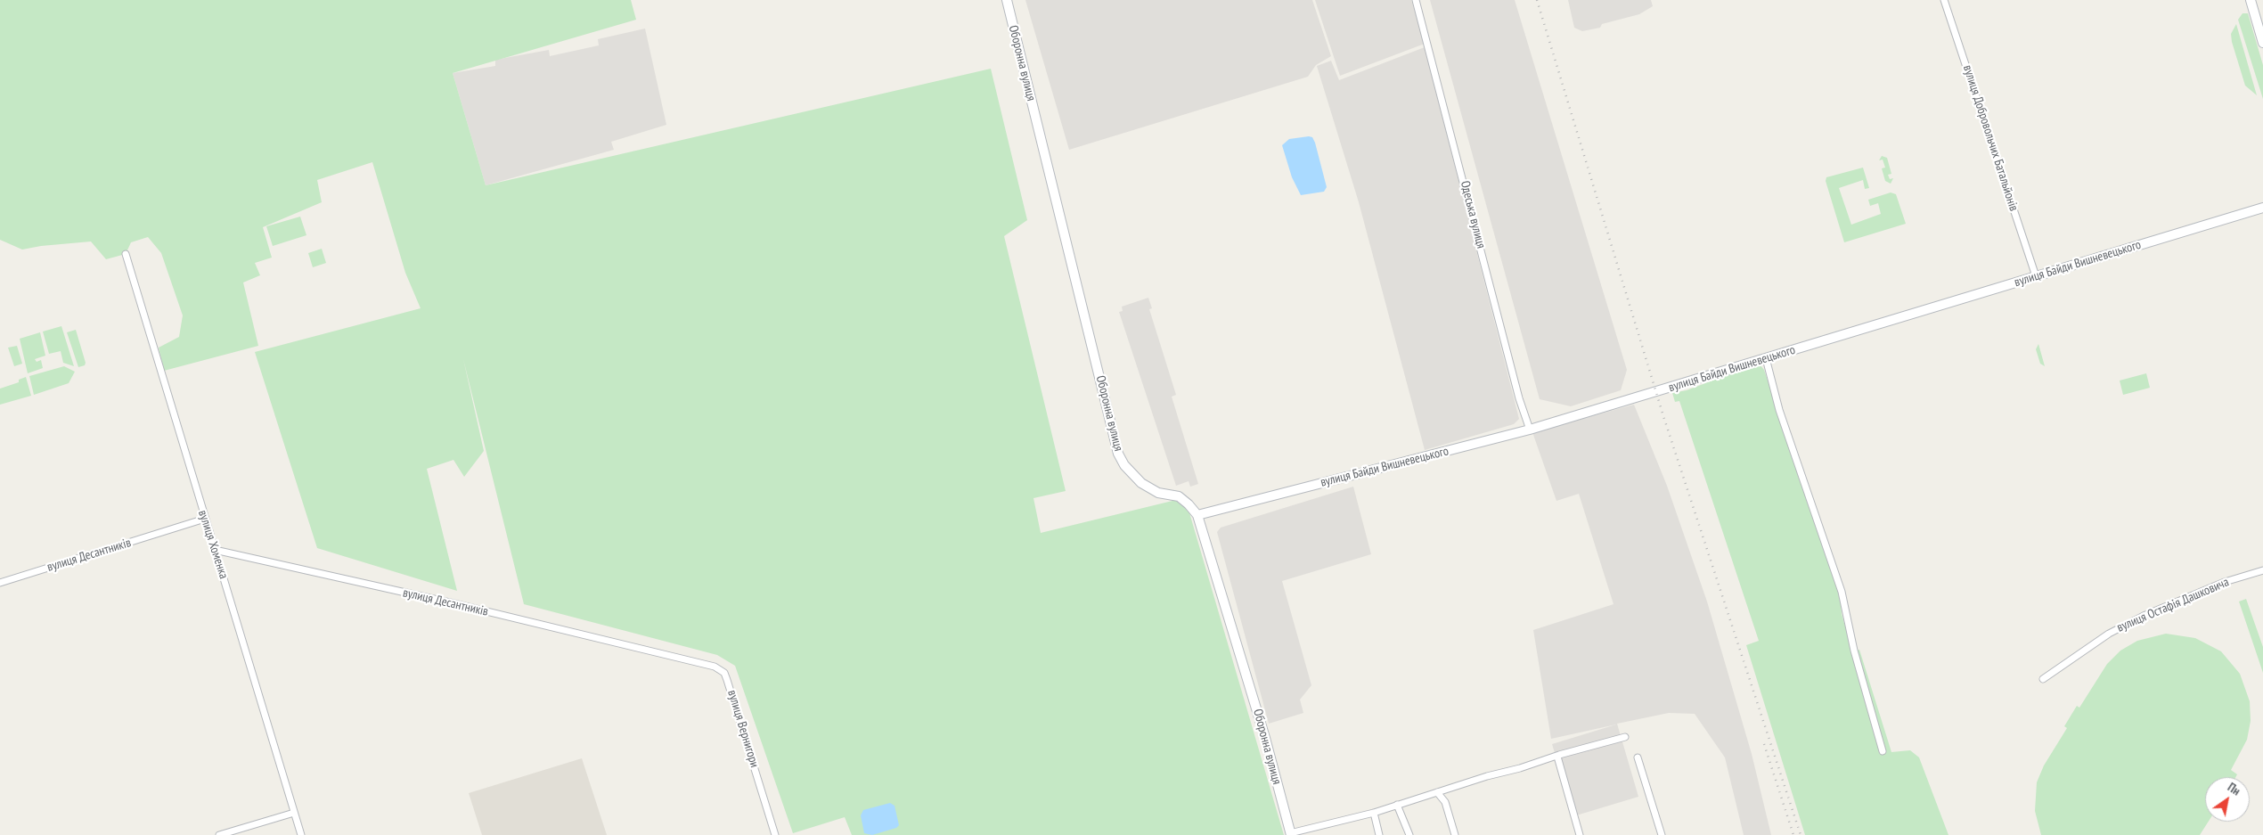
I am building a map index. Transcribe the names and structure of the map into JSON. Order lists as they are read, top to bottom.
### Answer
{
  "streets": {
    "street": [
      "Оборонна вулиця",
      "вулиця Добровольчих Батальйонів",
      "Одеська вулиця",
      "вулиця Байди Вишневецького",
      "вулиця Хоменка",
      "вулиця Десантників",
      "вулиця Остафія Дашковича",
      "вулиця Вернигори"
    ]
  },
  "crossings": [
    ["Оборонна вулиця", "вулиця Байди Вишневецького"],
    ["вулиця Добровольчих Батальйонів", "вулиця Байди Вишневецького"],
    ["Одеська вулиця", "вулиця Байди Вишневецького"],
    ["вулиця Хоменка", "вулиця Десантників"],
    ["вулиця Десантників", "вулиця Вернигори"]
  ],
  "north": "top right"
}
